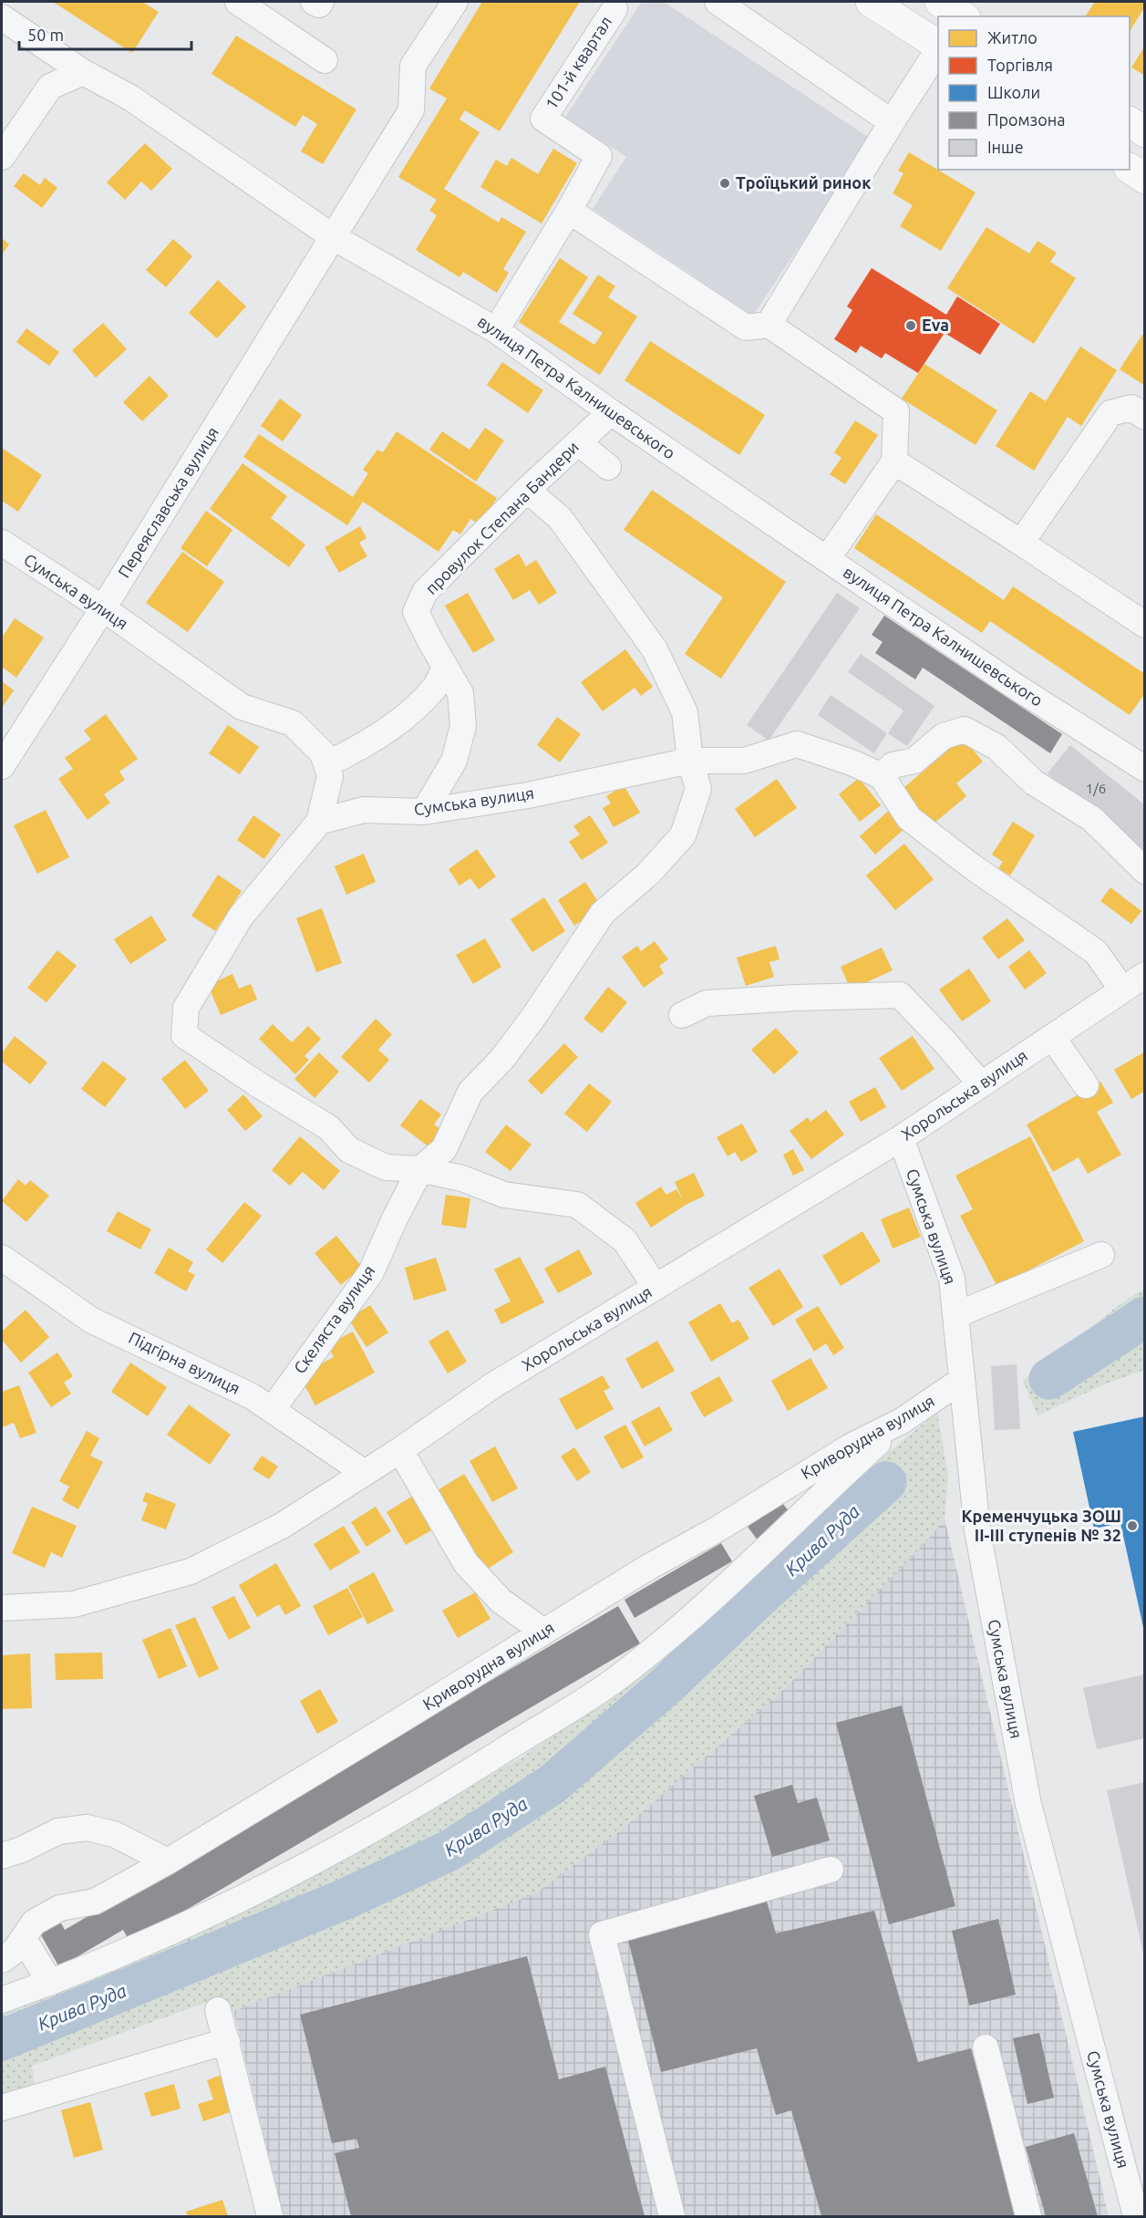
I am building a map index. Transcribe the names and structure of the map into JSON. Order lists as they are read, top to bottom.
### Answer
{
  "streets": {
    "street": [
      "101-й квартал",
      "вулиця Петра Калнишевського",
      "Переяславська вулиця",
      "провулок Степана Бандери",
      "Сумська вулиця",
      "Хорольська вулиця",
      "Скеляста вулиця",
      "Підгірна вулиця",
      "Криворудна вулиця"
    ]
  },
  "crossings": [
    ["вулиця Петра Калнишевського", "Переяславська вулиця"],
    ["вулиця Петра Калнишевського", "провулок Степана Бандери"],
    ["Переяславська вулиця", "Сумська вулиця"],
    ["провулок Степана Бандери", "Сумська вулиця"],
    ["Сумська вулиця", "Хорольська вулиця"],
    ["Сумська вулиця", "Криворудна вулиця"],
    ["Хорольська вулиця", "Підгірна вулиця"],
    ["Скеляста вулиця", "Підгірна вулиця"]
  ],
  "water": ["Крива Руда"],
  "places": ["Троїцький ринок", "Eva", "Кременчуцька ЗОШ ІІ-ІІІ ступенів № 32"],
  "house_numbers": ["1/6"],
  "legend": [
    "Житло",
    "Торгівля",
    "Школи",
    "Промзона",
    "Інше"
  ],
  "scale_bar": "50 m"
}
